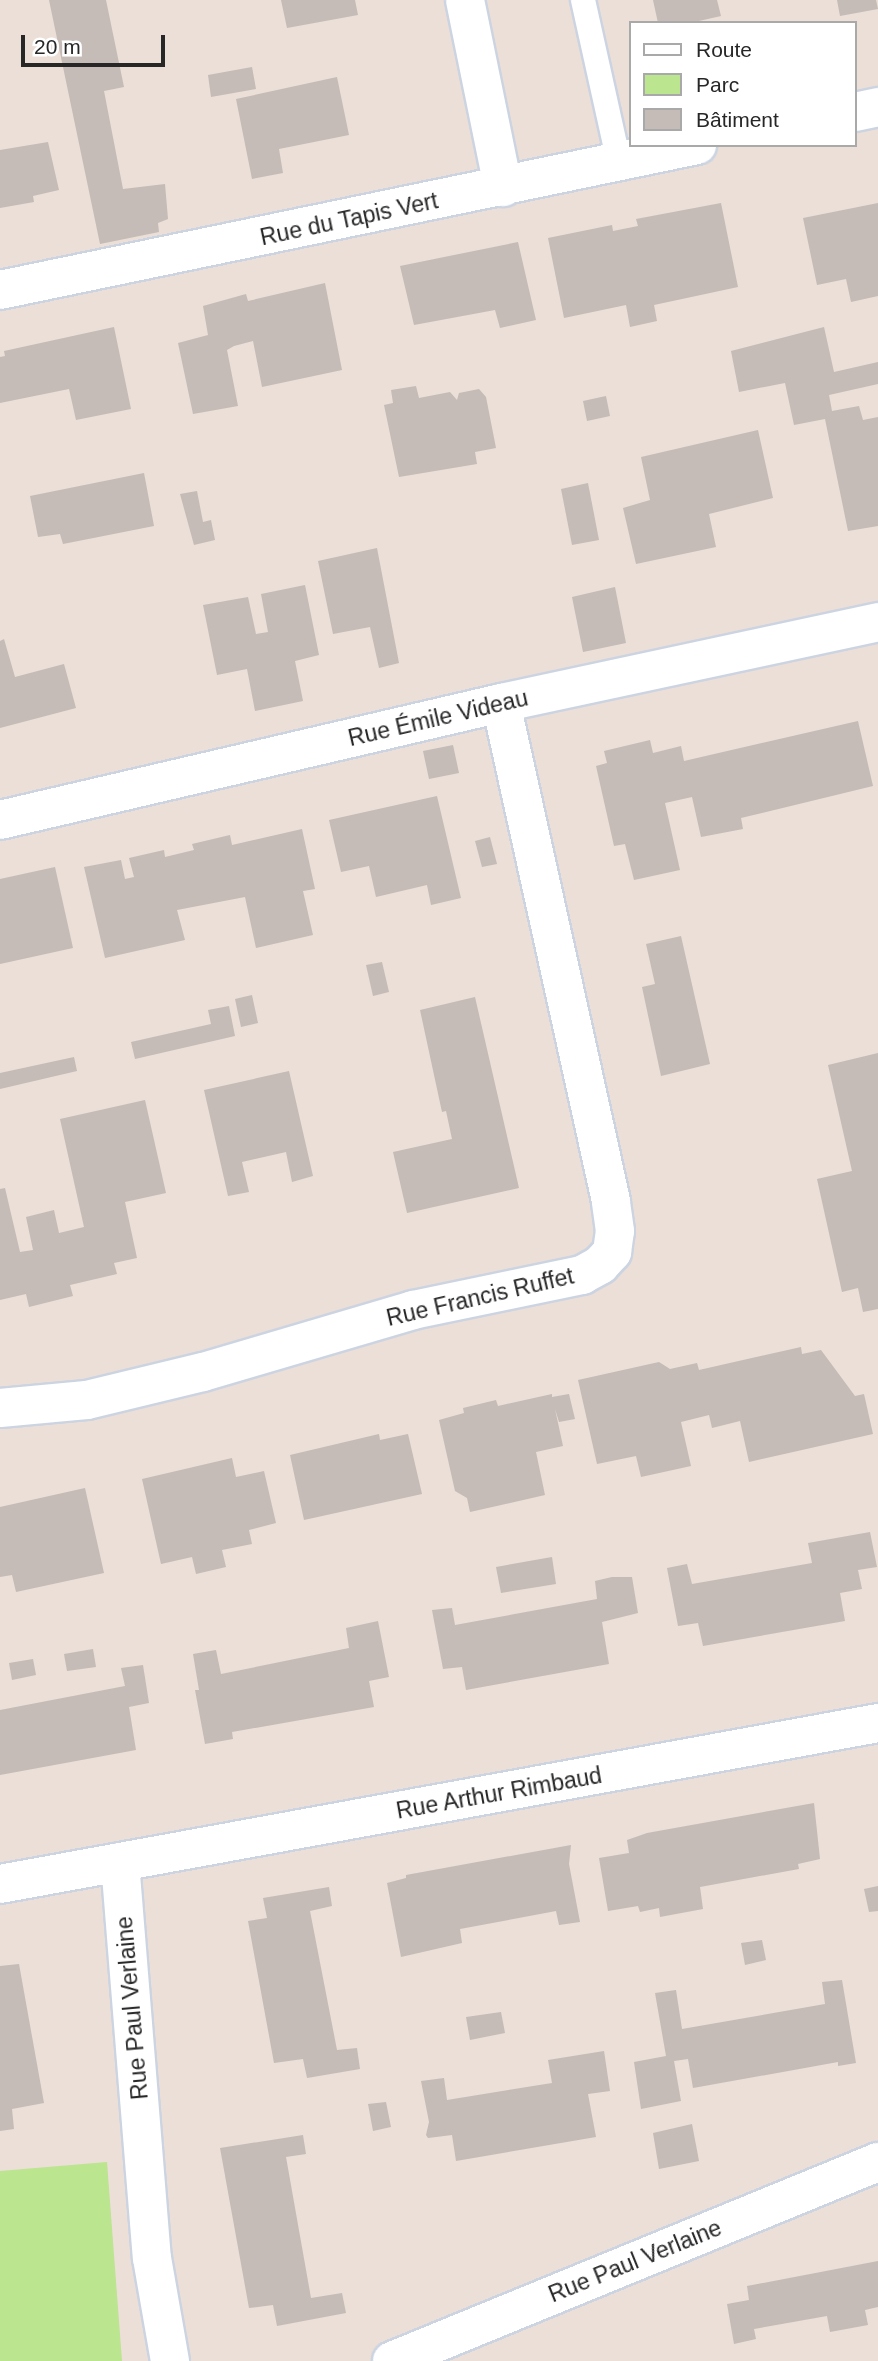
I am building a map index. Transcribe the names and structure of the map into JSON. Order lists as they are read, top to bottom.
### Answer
{
  "streets": {
    "street": [
      "Rue du Tapis Vert",
      "Rue Émile Videau",
      "Rue Francis Ruffet",
      "Rue Arthur Rimbaud",
      "Rue Paul Verlaine"
    ]
  },
  "crossings": [
    ["Rue Émile Videau", "Rue Francis Ruffet"],
    ["Rue Arthur Rimbaud", "Rue Paul Verlaine"]
  ],
  "legend": ["Route", "Parc", "Bâtiment"],
  "scale_bar": "20 m"
}
